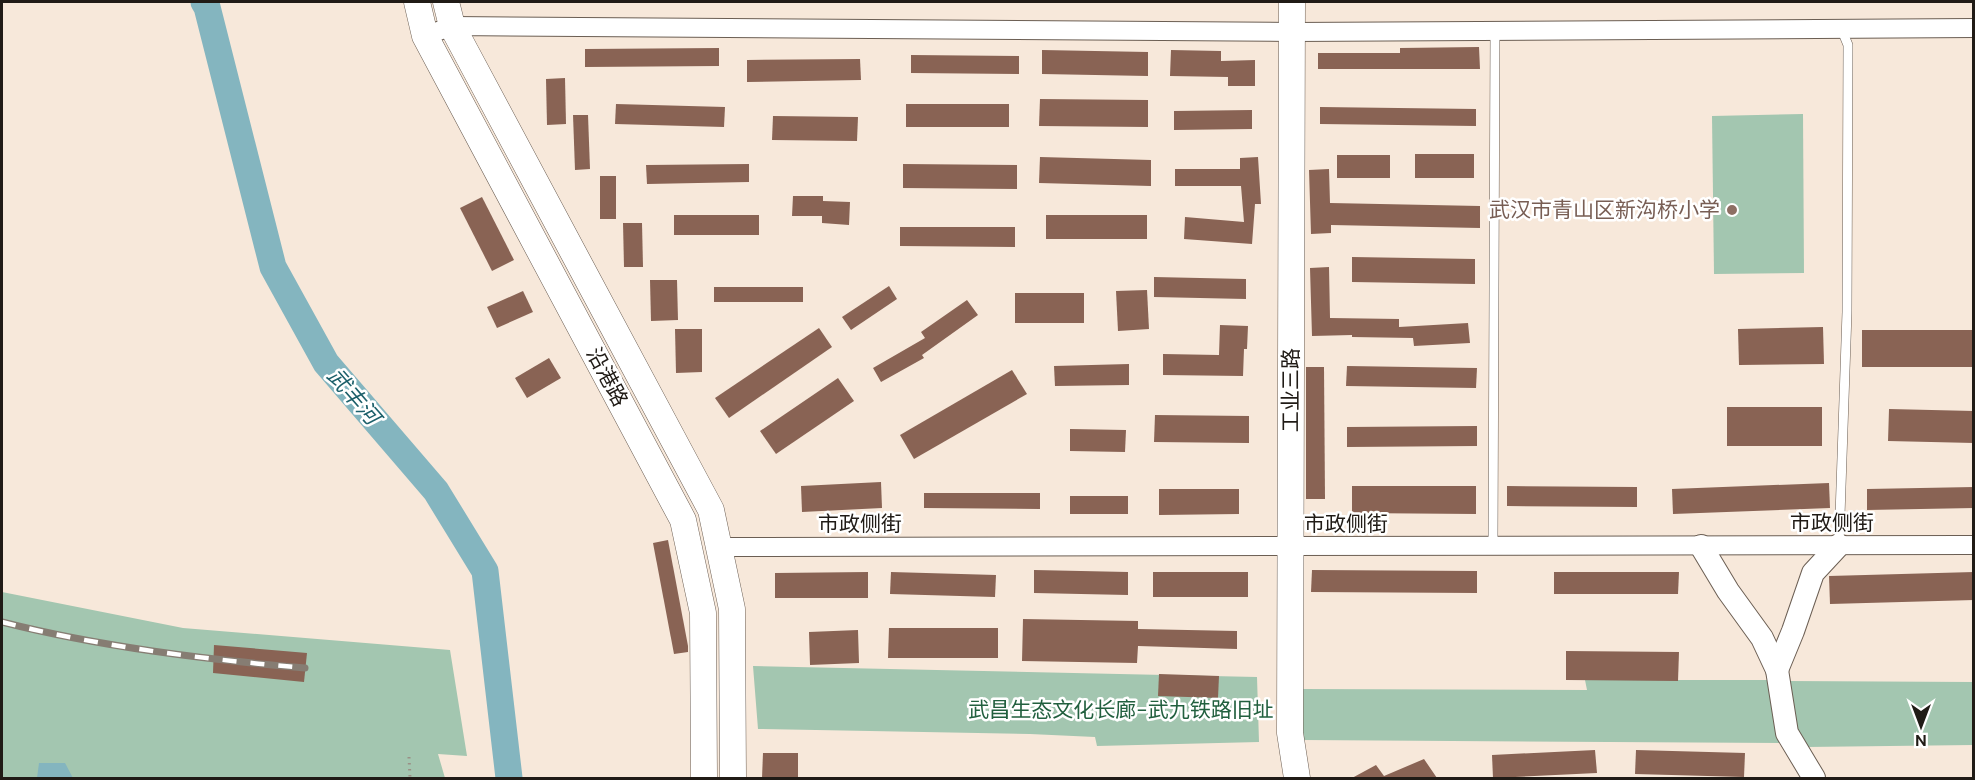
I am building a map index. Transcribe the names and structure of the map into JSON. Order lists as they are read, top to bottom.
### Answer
{
  "streets": {
    "main road": ["沿港路", "工业三路"],
    "street": ["市政侧街"]
  },
  "crossings": [
    ["沿港路", "市政侧街"],
    ["工业三路", "市政侧街"]
  ],
  "water": ["武丰河"],
  "parks": ["武昌生态文化长廊-武九铁路旧址"],
  "places": ["武汉市青山区新沟桥小学"],
  "north": "bottom"
}
